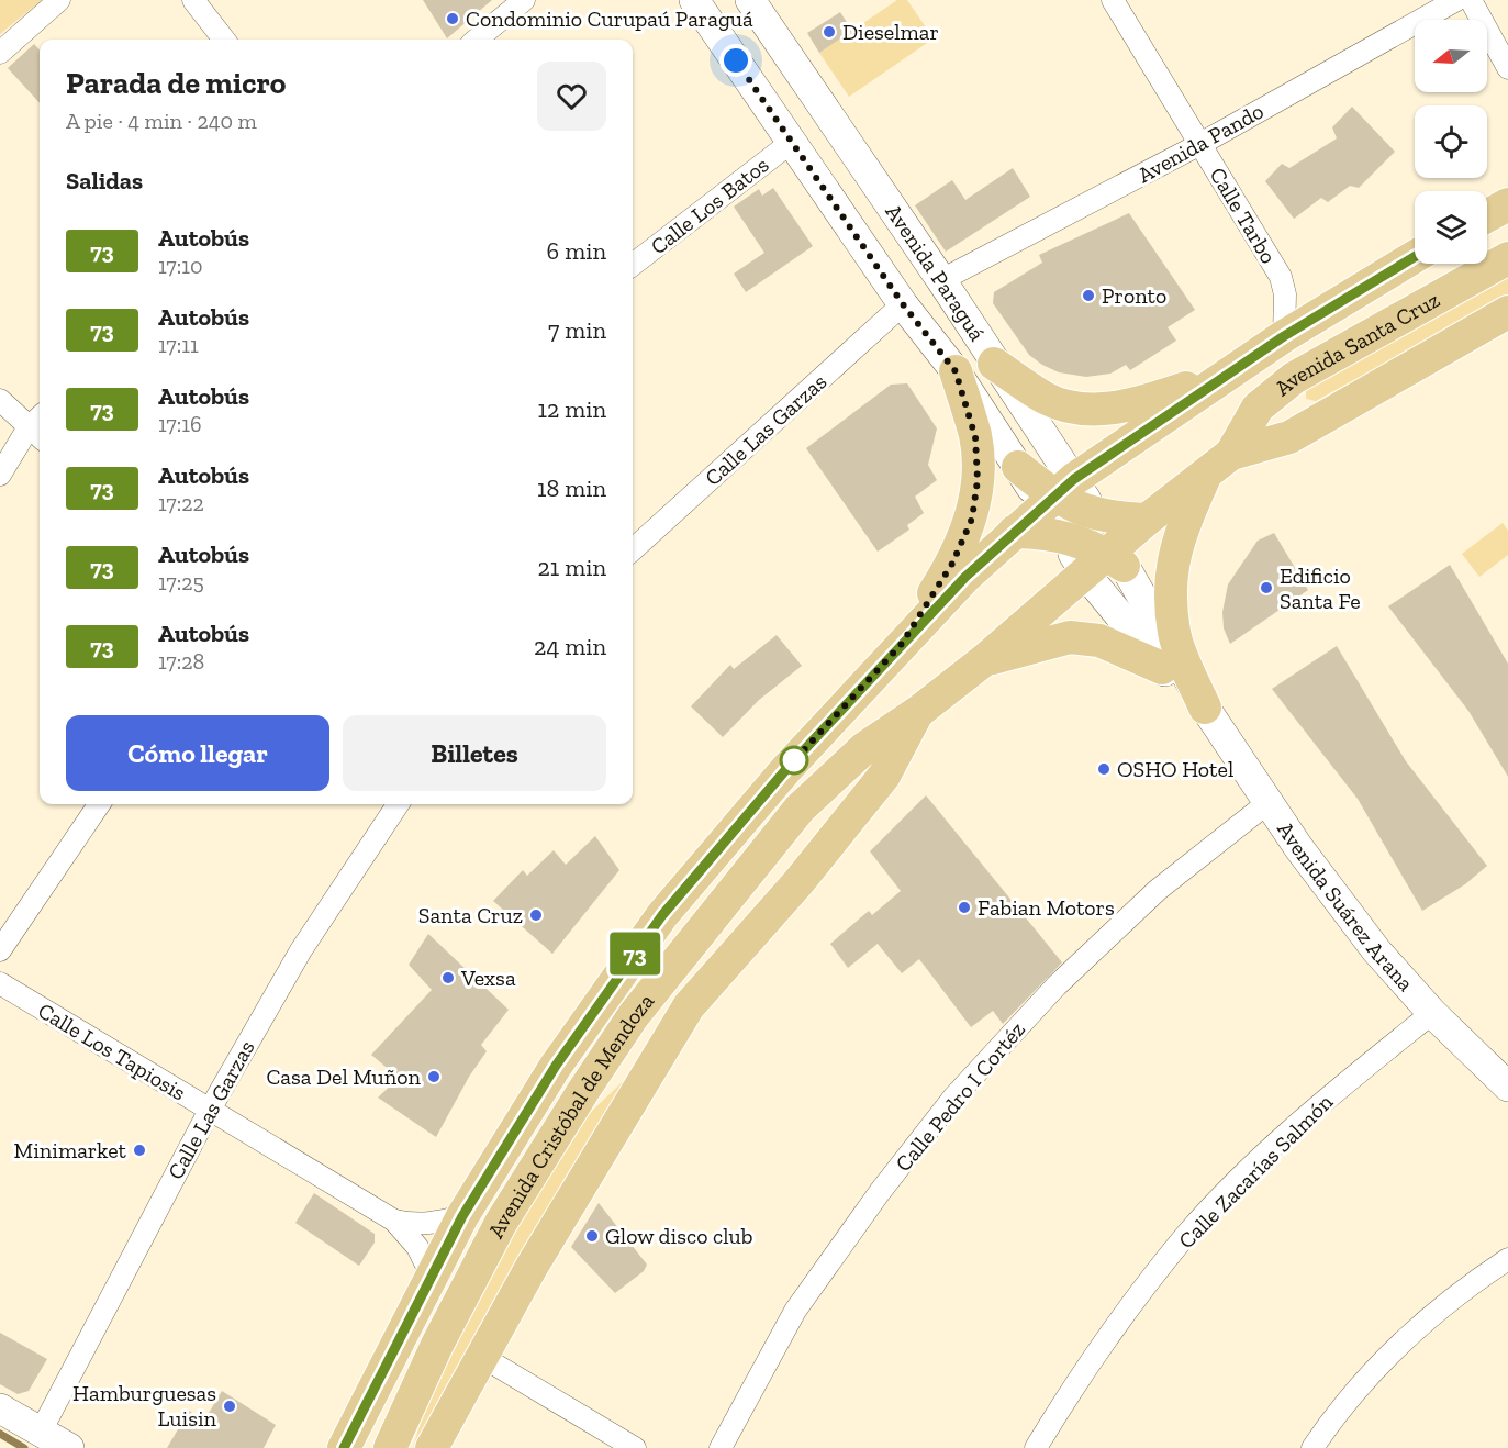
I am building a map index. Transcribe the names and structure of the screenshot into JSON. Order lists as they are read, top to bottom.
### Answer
{
  "streets": {
    "main road": [
      "Avenida Paraguá",
      "Avenida Santa Cruz",
      "Avenida Suárez Arana",
      "Avenida Cristóbal de Mendoza"
    ],
    "street": [
      "Avenida Pando",
      "Calle Los Batos",
      "Calle Tarbo",
      "Calle Las Garzas",
      "Calle Los Tapiosis",
      "Calle Pedro I Cortéz",
      "Calle Zacarías Salmón"
    ]
  },
  "crossings": [
    ["Avenida Pando", "Calle Tarbo"],
    ["Avenida Pando", "Avenida Paraguá"],
    ["Calle Los Batos", "Avenida Paraguá"],
    ["Calle Tarbo", "Avenida Santa Cruz"],
    ["Avenida Paraguá", "Avenida Santa Cruz"],
    ["Avenida Paraguá", "Calle Las Garzas"],
    ["Avenida Paraguá", "Avenida Cristóbal de Mendoza"],
    ["Avenida Santa Cruz", "Avenida Suárez Arana"],
    ["Avenida Santa Cruz", "Avenida Cristóbal de Mendoza"],
    ["Calle Las Garzas", "Calle Los Tapiosis"],
    ["Avenida Suárez Arana", "Calle Pedro I Cortéz"],
    ["Avenida Suárez Arana", "Avenida Cristóbal de Mendoza"],
    ["Avenida Suárez Arana", "Calle Zacarías Salmón"],
    ["Calle Los Tapiosis", "Avenida Cristóbal de Mendoza"]
  ],
  "places": [
    "Condominio Curupaú Paraguá",
    "Dieselmar",
    "Pronto",
    "Edificio Santa Fe",
    "OSHO Hotel",
    "Fabian Motors",
    "Santa Cruz",
    "Vexsa",
    "Casa Del Muñon",
    "Minimarket",
    "Glow disco club",
    "Hamburguesas Luisin"
  ],
  "lines": ["bus line 73"],
  "north": "left",
  "page": {
    "on_map": "73",
    "heading": [
      ["Parada de micro", "A pie · 4 min · 240 m"],
      "Salidas"
    ],
    "list": [
      {
        "mark": "73",
        "name": "Autobús",
        "note": "17:10",
        "value": "6 min"
      },
      {
        "mark": "73",
        "name": "Autobús",
        "note": "17:11",
        "value": "7 min"
      },
      {
        "mark": "73",
        "name": "Autobús",
        "note": "17:16",
        "value": "12 min"
      },
      {
        "mark": "73",
        "name": "Autobús",
        "note": "17:22",
        "value": "18 min"
      },
      {
        "mark": "73",
        "name": "Autobús",
        "note": "17:25",
        "value": "21 min"
      },
      {
        "mark": "73",
        "name": "Autobús",
        "note": "17:28",
        "value": "24 min"
      }
    ],
    "buttons": ["Cómo llegar", "Billetes"]
  }
}
